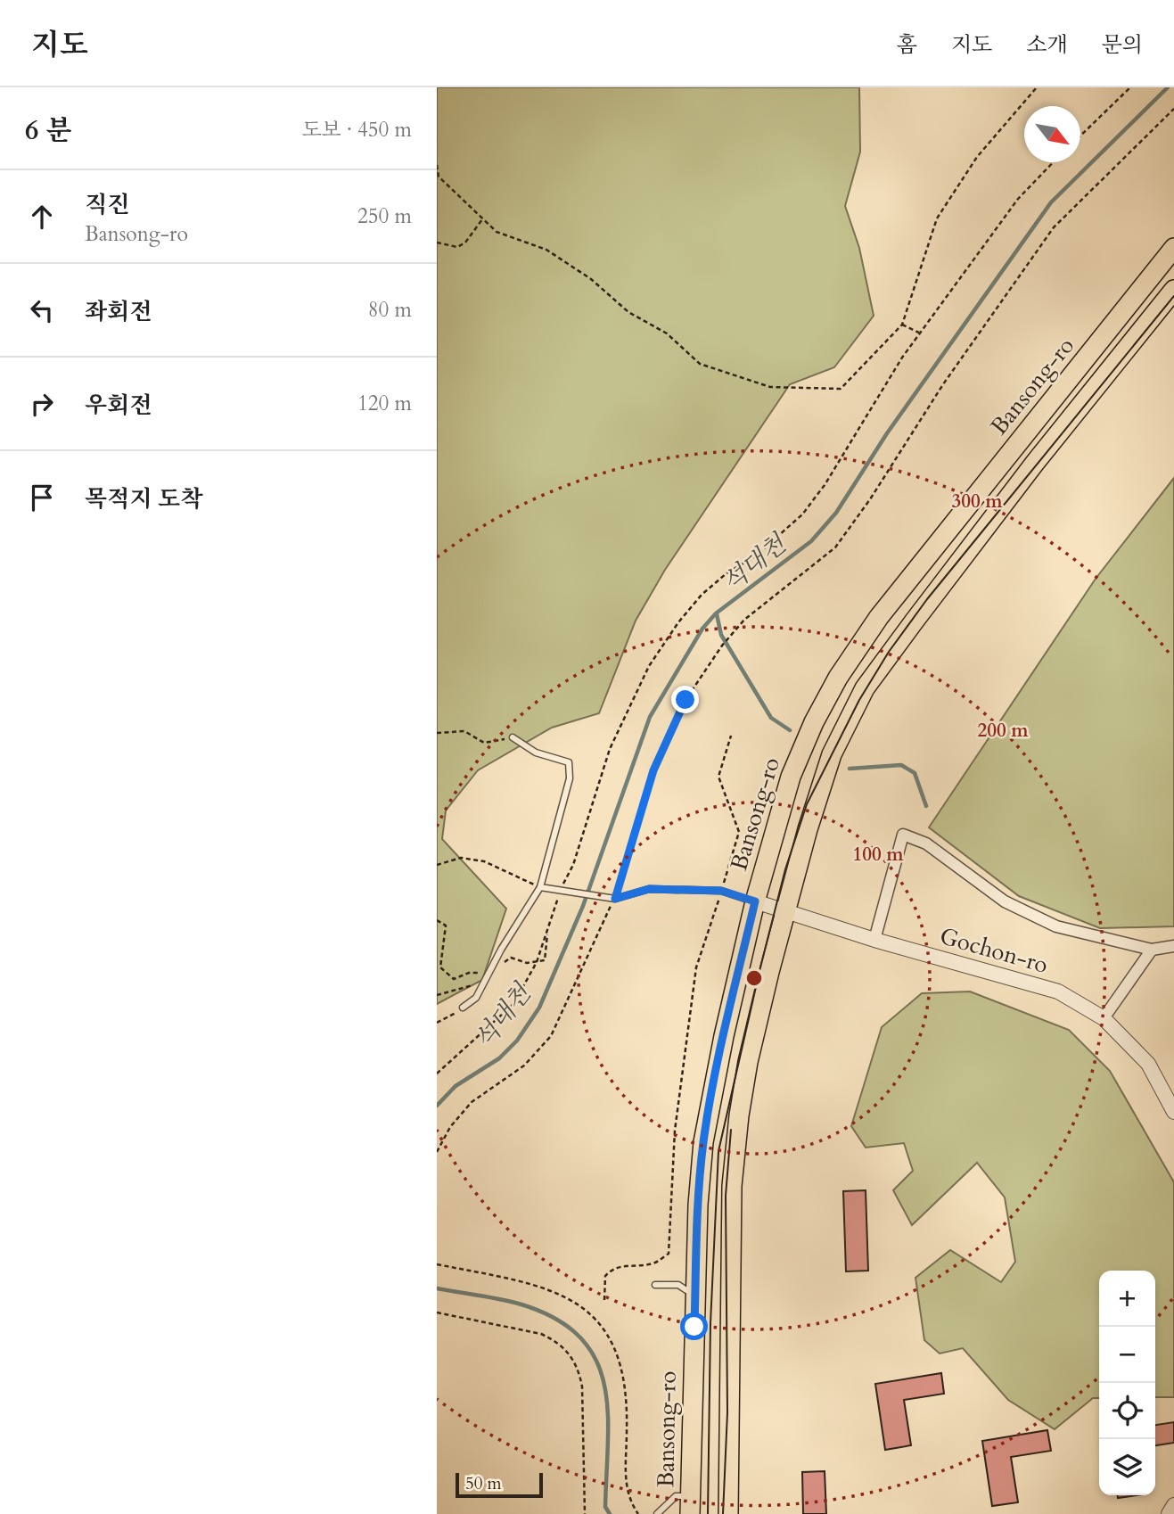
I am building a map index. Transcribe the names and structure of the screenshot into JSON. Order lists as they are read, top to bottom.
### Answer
{
  "streets": {
    "main road": ["Bansong-ro"],
    "street": ["Gochon-ro"]
  },
  "crossings": [
    ["Bansong-ro", "Gochon-ro"]
  ],
  "water": ["석대천"],
  "scale_bar": "50 m",
  "north": "bottom right",
  "page": {
    "header": "지도",
    "nav": [
      "홈",
      "지도",
      "소개",
      "문의"
    ],
    "heading": ["6 분", "도보 · 450 m"],
    "list": [
      ["직진", "Bansong-ro", "250 m"],
      ["좌회전", "80 m"],
      ["우회전", "120 m"],
      "목적지 도착"
    ],
    "map_buttons": ["+", "−"],
    "scale": "50 m"
  },
  "rings": ["300 m", "200 m", "100 m"]
}
